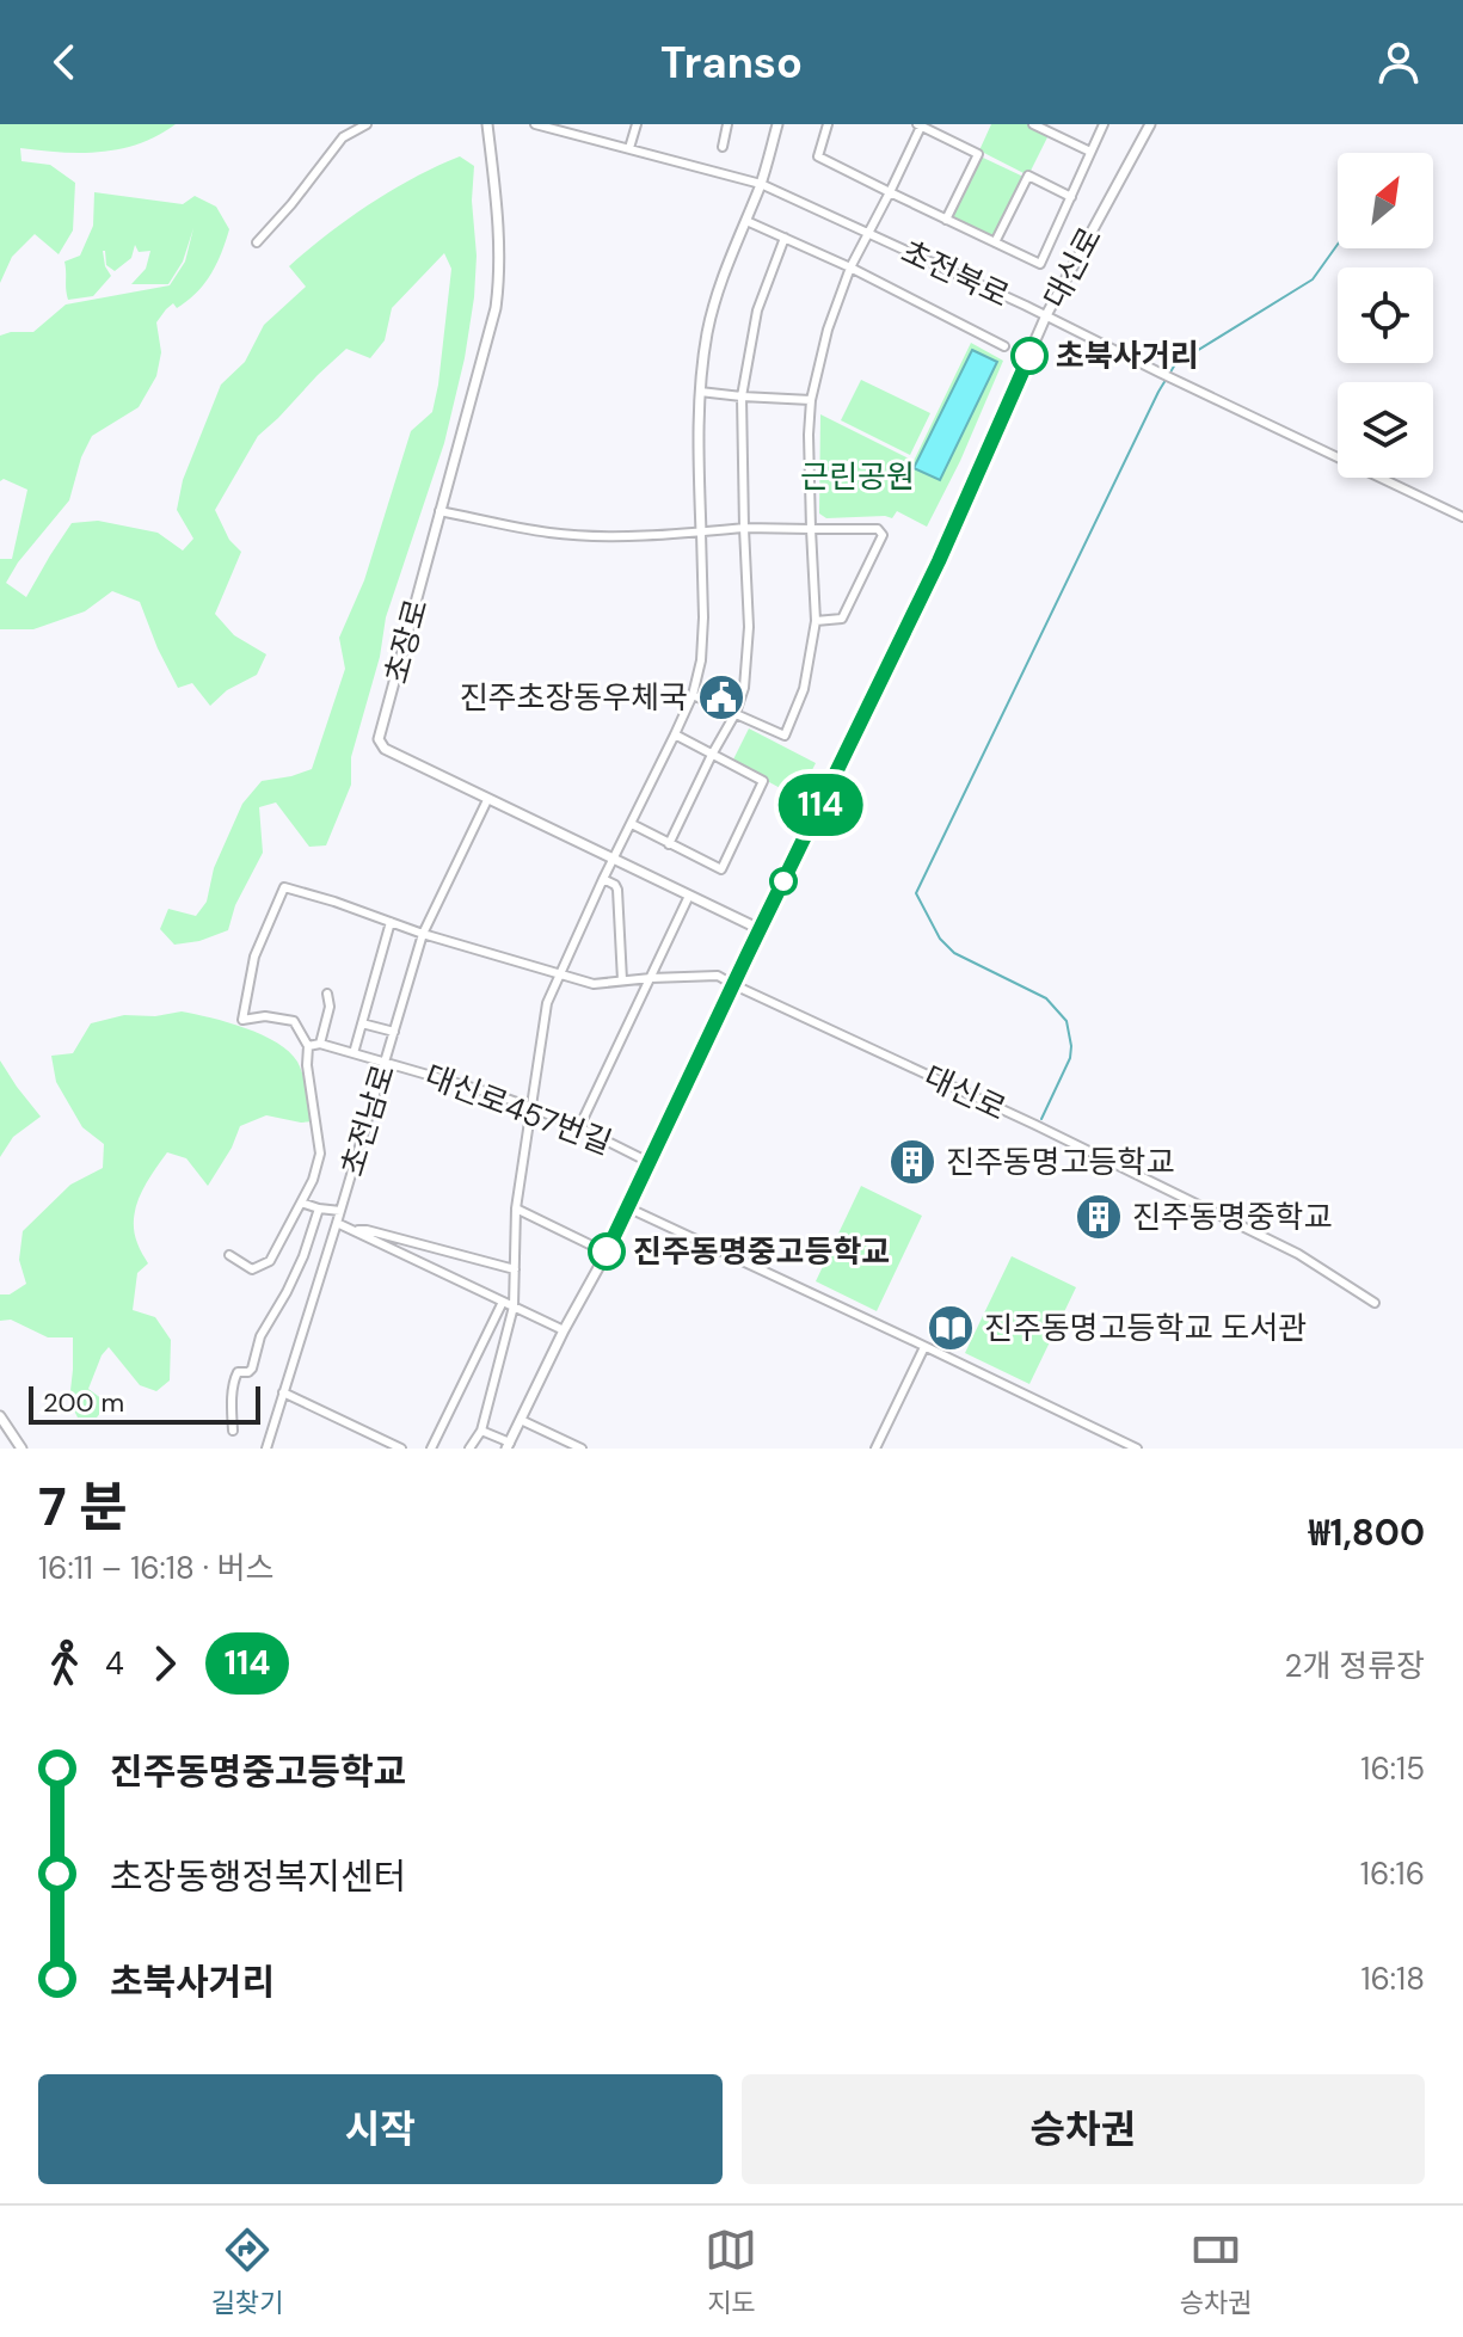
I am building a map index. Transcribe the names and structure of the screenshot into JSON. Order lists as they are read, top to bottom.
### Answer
{
  "streets": {
    "street": [
      "대신로",
      "초전북로",
      "초장로",
      "대신로457번길",
      "초전남로"
    ]
  },
  "crossings": [
    ["대신로", "초전북로"],
    ["대신로", "초장로"],
    ["대신로", "대신로457번길"],
    ["초장로", "초전남로"],
    ["대신로457번길", "초전남로"]
  ],
  "parks": ["근린공원"],
  "places": {
    "other": ["초북사거리", "진주동명중고등학교"],
    "public building": ["진주초장동우체국"],
    "building": ["진주동명고등학교", "진주동명중학교"],
    "library": ["진주동명고등학교 도서관"]
  },
  "lines": ["bus line 114"],
  "scale_bar": "200 m",
  "north": "top right",
  "page": {
    "header": "Transo",
    "on_map": "114",
    "scale": "200 m",
    "heading": ["7 분", "16:11 – 16:18 · 버스", "₩1,800"],
    "legs": ["4", "114", "2개 정류장"],
    "list": [
      {
        "name": "진주동명중고등학교",
        "value": "16:15"
      },
      {
        "name": "초장동행정복지센터",
        "value": "16:16"
      },
      {
        "name": "초북사거리",
        "value": "16:18"
      }
    ],
    "buttons": ["시작", "승차권"],
    "tabs": ["길찾기", "지도", "승차권"]
  }
}
